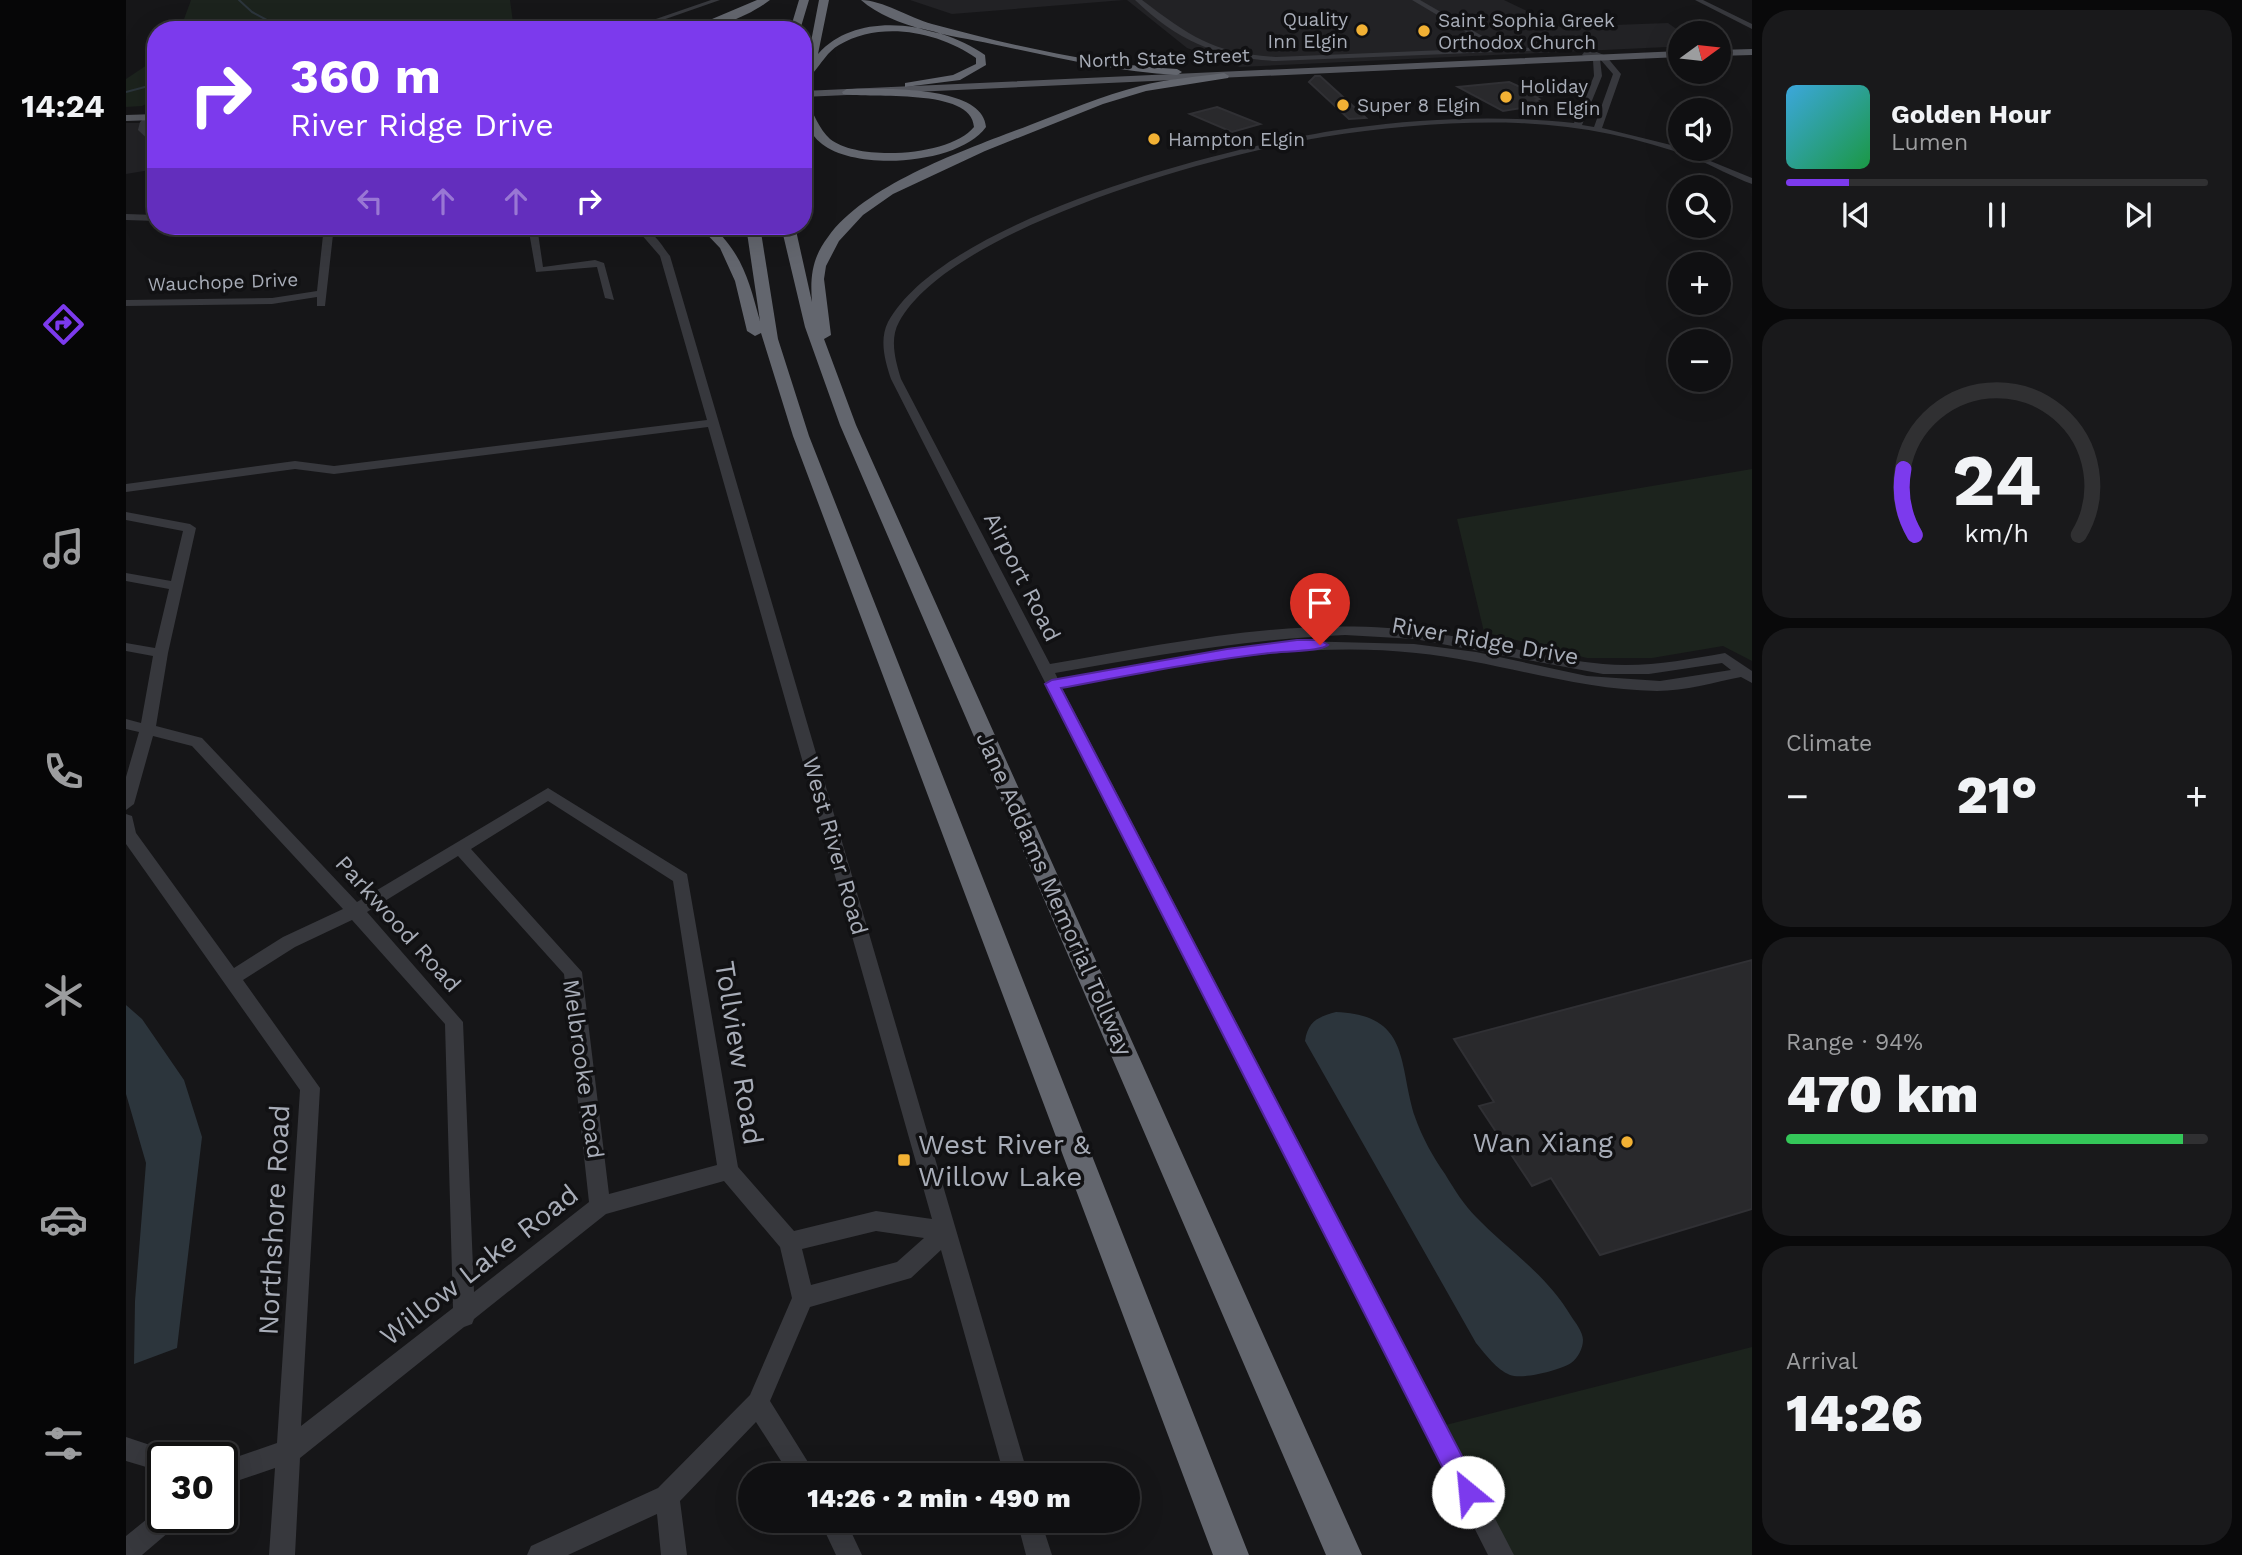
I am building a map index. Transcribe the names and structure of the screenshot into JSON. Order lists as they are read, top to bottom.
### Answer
{
  "streets": {
    "highway": ["Jane Addams Memorial Tollway"],
    "main road": ["North State Street"],
    "street": [
      "Wauchope Drive",
      "Airport Road",
      "River Ridge Drive",
      "West River Road",
      "Parkwood Road",
      "Tollview Road",
      "Melbrooke Road",
      "Northshore Road",
      "Willow Lake Road"
    ]
  },
  "crossings": [
    ["Airport Road", "River Ridge Drive"],
    ["Parkwood Road", "Willow Lake Road"],
    ["Tollview Road", "Melbrooke Road"],
    ["Tollview Road", "Willow Lake Road"],
    ["Melbrooke Road", "Willow Lake Road"],
    ["Northshore Road", "Willow Lake Road"]
  ],
  "places": {
    "other": [
      "Quality Inn Elgin",
      "Saint Sophia Greek Orthodox Church",
      "Holiday Inn Elgin",
      "Super 8 Elgin",
      "Hampton Elgin",
      "Wan Xiang"
    ],
    "transit": ["West River & Willow Lake"]
  },
  "north": "right",
  "page": {
    "tabs": "14:24",
    "map_buttons": ["+", "−"],
    "turn": ["360 m", "River Ridge Drive"],
    "song": ["Golden Hour", "Lumen"],
    "tile": [
      "Climate",
      ["Range · 94%", "470 km"],
      ["Arrival", "14:26"]
    ],
    "heat": ["−", "21°", "+"],
    "limit": "30",
    "trip": "14:26 · 2 min · 490 m",
    "gauge": ["24", "km/h"]
  }
}
